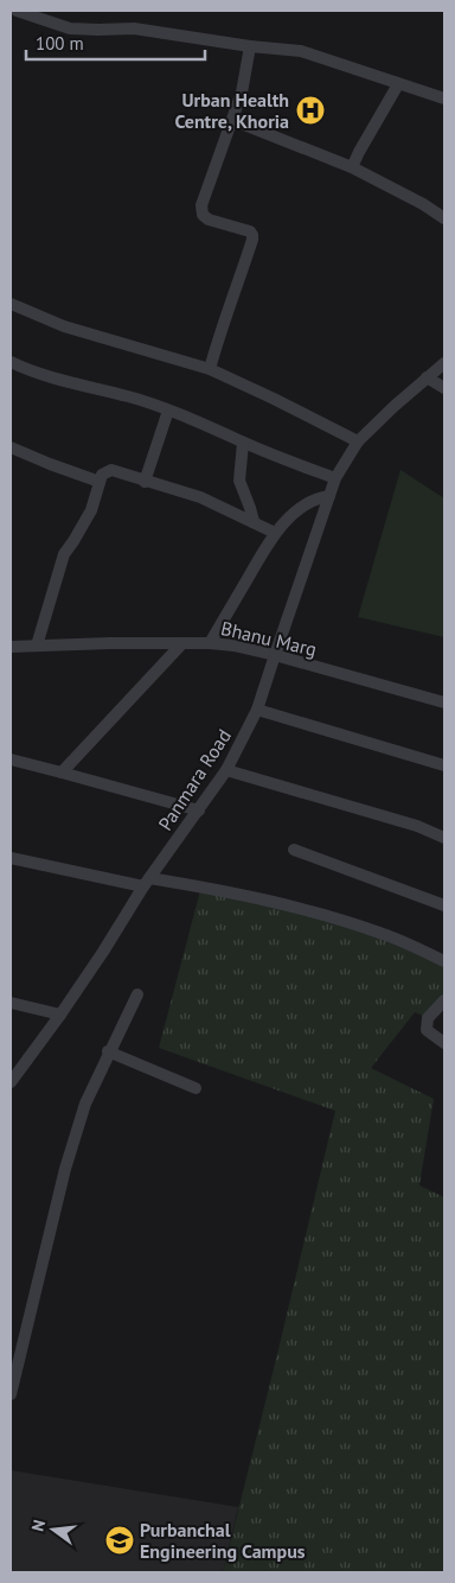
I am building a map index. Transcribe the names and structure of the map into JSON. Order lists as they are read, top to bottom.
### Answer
{
  "streets": {
    "street": ["Bhanu Marg", "Panmara Road"]
  },
  "crossings": [
    ["Bhanu Marg", "Panmara Road"]
  ],
  "places": {
    "hospital": ["Urban Health Centre, Khoria"],
    "school or university": ["Purbanchal Engineering Campus"]
  },
  "scale_bar": "100 m",
  "north": "left"
}
